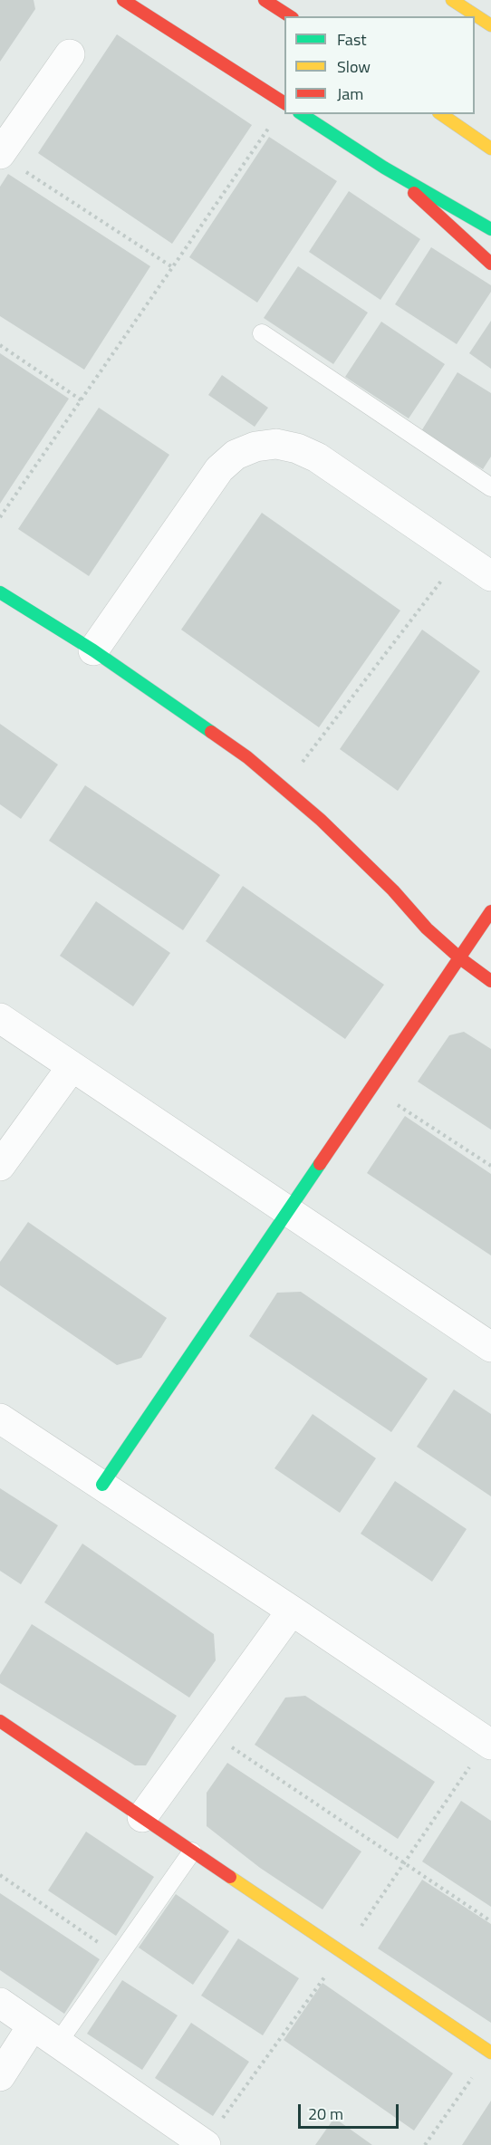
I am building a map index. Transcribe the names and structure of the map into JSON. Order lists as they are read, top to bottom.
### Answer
{
  "legend": ["Fast", "Slow", "Jam"],
  "scale_bar": "20 m"
}
